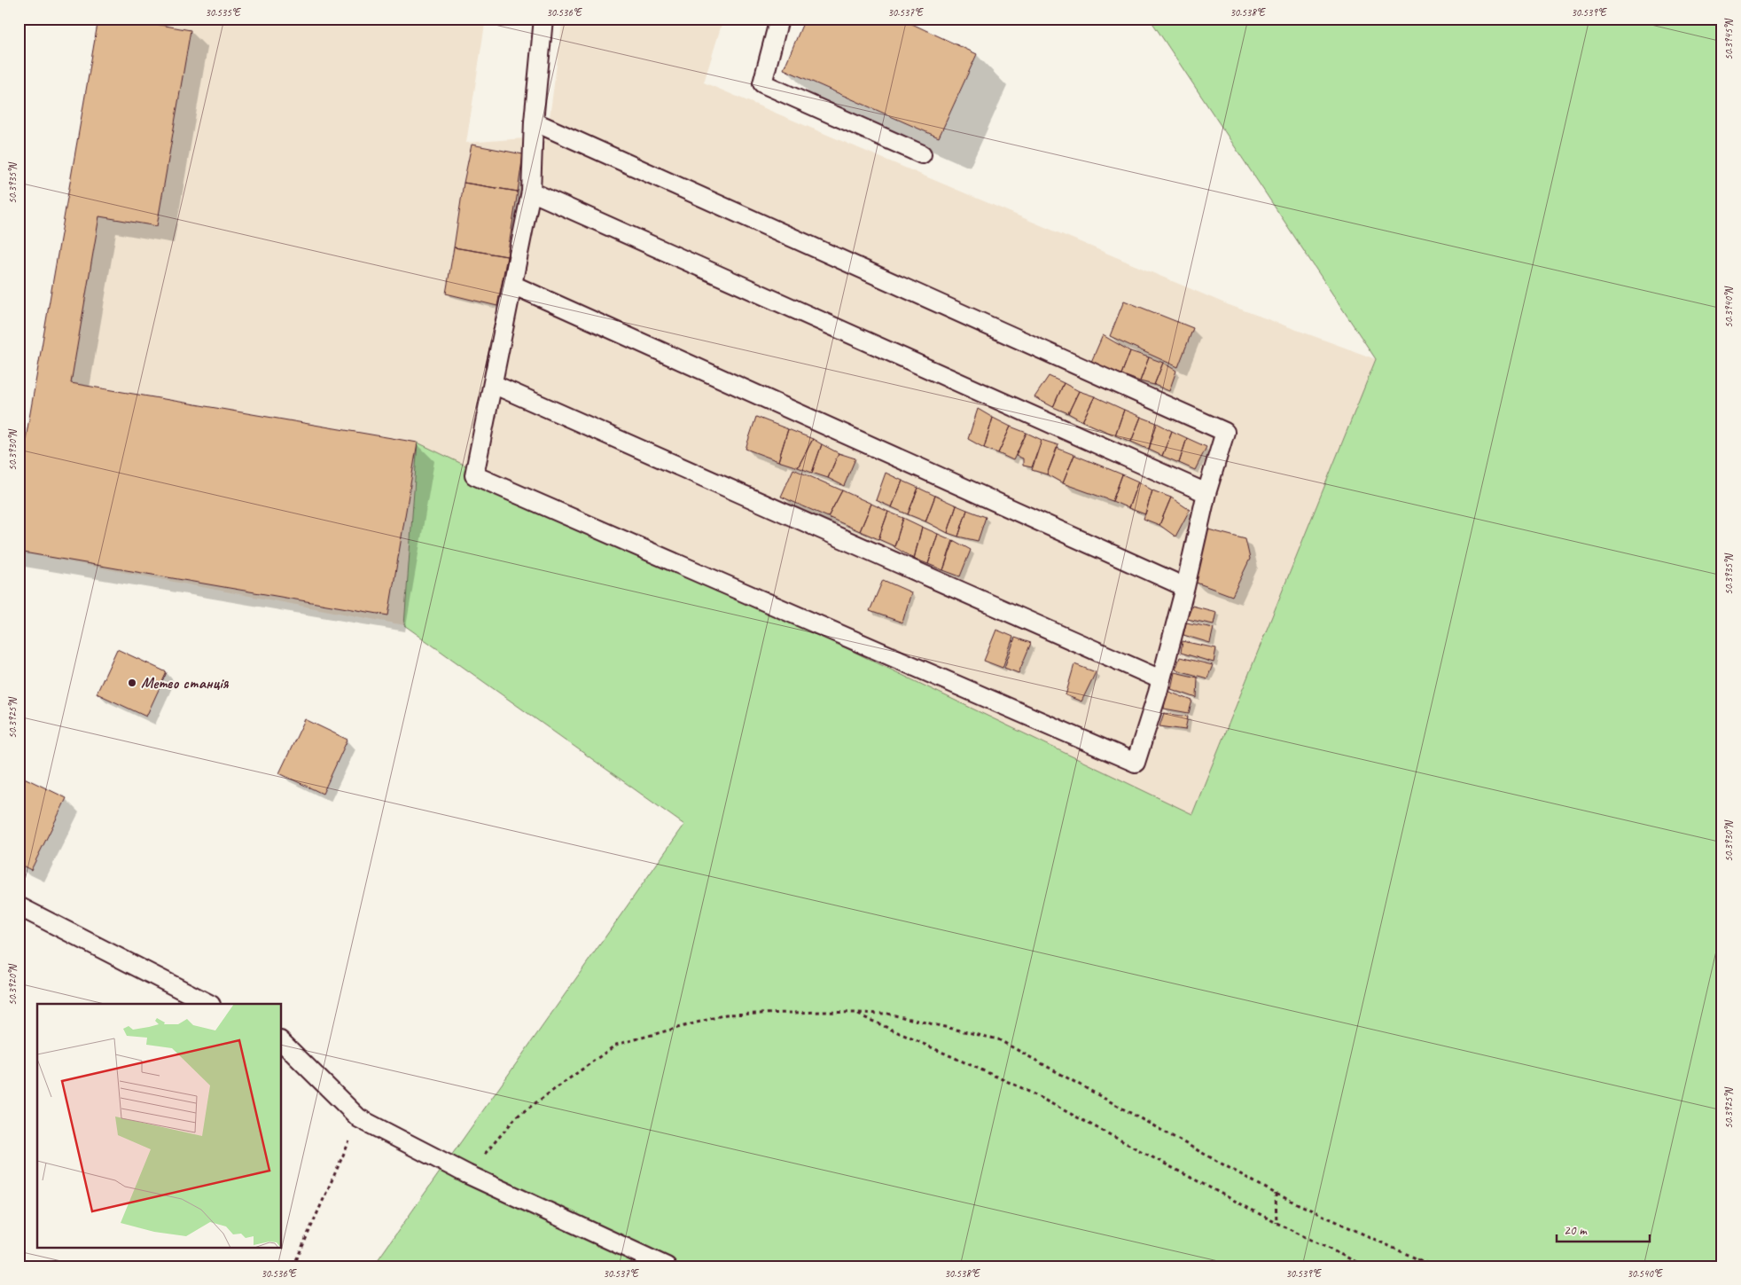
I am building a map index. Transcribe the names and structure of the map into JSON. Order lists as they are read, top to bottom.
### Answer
{
  "places": ["Метео станція"],
  "scale_bar": "20 m",
  "coordinates": [
    "30.535°E",
    "30.536°E",
    "30.537°E",
    "30.538°E",
    "30.539°E",
    "50.3945°N",
    "50.3935°N",
    "50.3940°N",
    "50.3930°N",
    "50.3925°N",
    "50.3920°N",
    "30.540°E"
  ]
}
